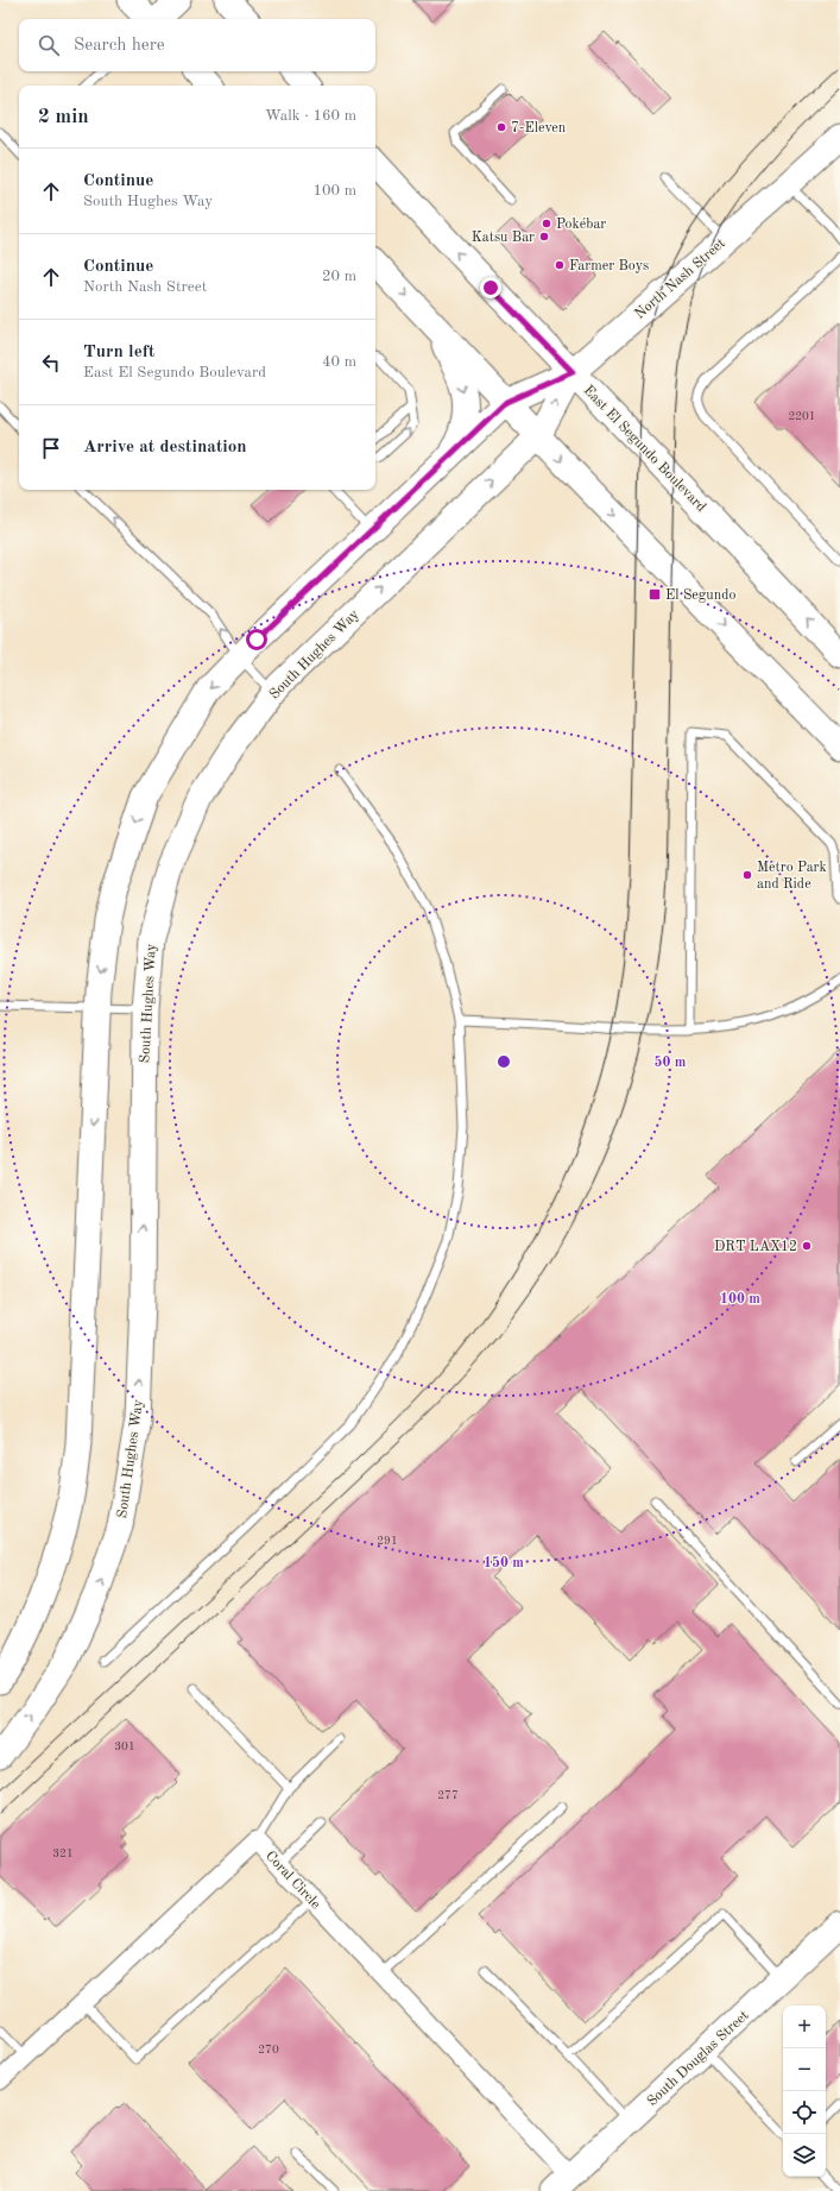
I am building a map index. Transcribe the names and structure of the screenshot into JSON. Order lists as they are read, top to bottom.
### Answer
{
  "streets": {
    "street": [
      "North Nash Street",
      "East El Segundo Boulevard",
      "South Hughes Way",
      "Coral Circle",
      "South Douglas Street"
    ]
  },
  "crossings": [
    ["North Nash Street", "East El Segundo Boulevard"],
    ["North Nash Street", "South Hughes Way"],
    ["East El Segundo Boulevard", "South Hughes Way"],
    ["Coral Circle", "South Douglas Street"]
  ],
  "places": {
    "other": [
      "7-Eleven",
      "Pokébar",
      "Katsu Bar",
      "Farmer Boys",
      "Metro Park and Ride",
      "DRT LAX12"
    ],
    "transit": ["El Segundo"]
  },
  "house_numbers": [
    "2201",
    "291",
    "301",
    "277",
    "321",
    "270"
  ],
  "page": {
    "search": "Search here",
    "heading": ["2 min", "Walk · 160 m"],
    "list": [
      ["Continue", "South Hughes Way", "100 m"],
      ["Continue", "North Nash Street", "20 m"],
      ["Turn left", "East El Segundo Boulevard", "40 m"],
      "Arrive at destination"
    ],
    "map_buttons": ["+", "−"]
  },
  "rings": ["50 m", "100 m", "150 m"]
}
